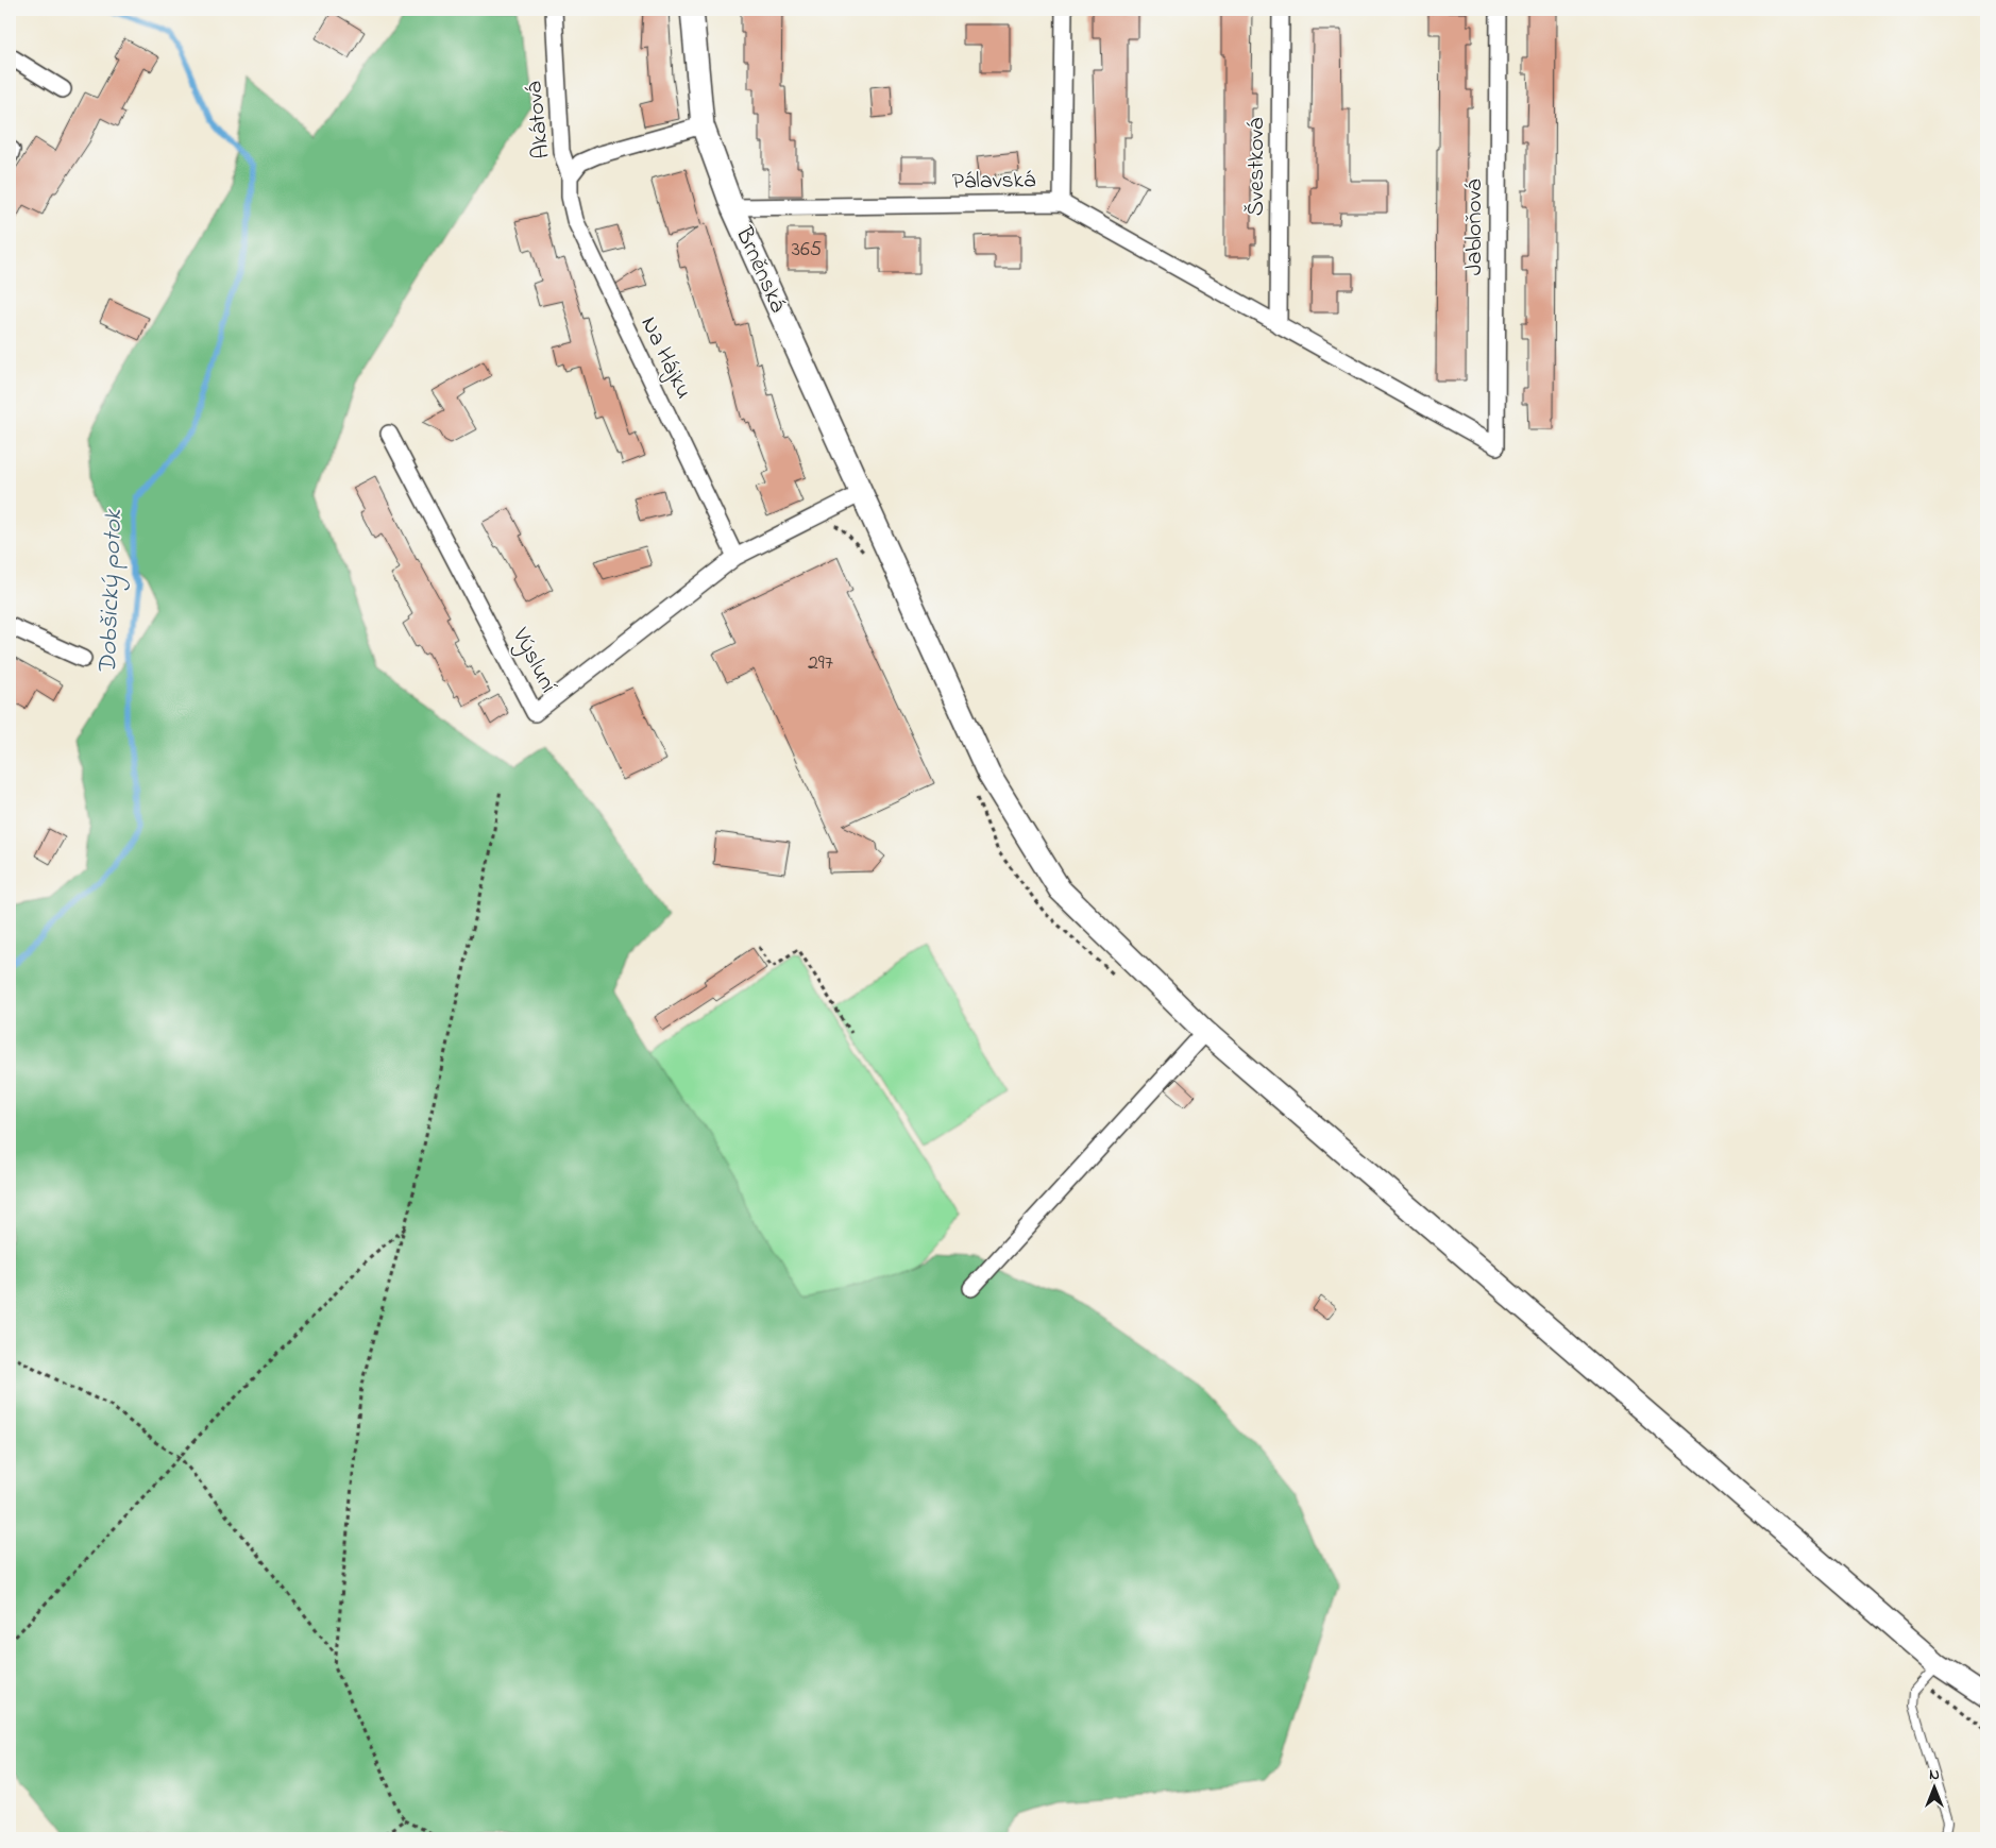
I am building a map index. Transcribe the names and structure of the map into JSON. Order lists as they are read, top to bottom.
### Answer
{
  "streets": {
    "main road": ["Brněnská"],
    "street": [
      "Akátová",
      "Švestková",
      "Pálavská",
      "Jabloňová",
      "Na Hájku",
      "Výsluní"
    ]
  },
  "crossings": [
    ["Akátová", "Brněnská"],
    ["Akátová", "Na Hájku"],
    ["Švestková", "Jabloňová"],
    ["Pálavská", "Brněnská"],
    ["Na Hájku", "Výsluní"]
  ],
  "water": ["Dobšický potok"],
  "house_numbers": ["365", "297"],
  "north": "top"
}
